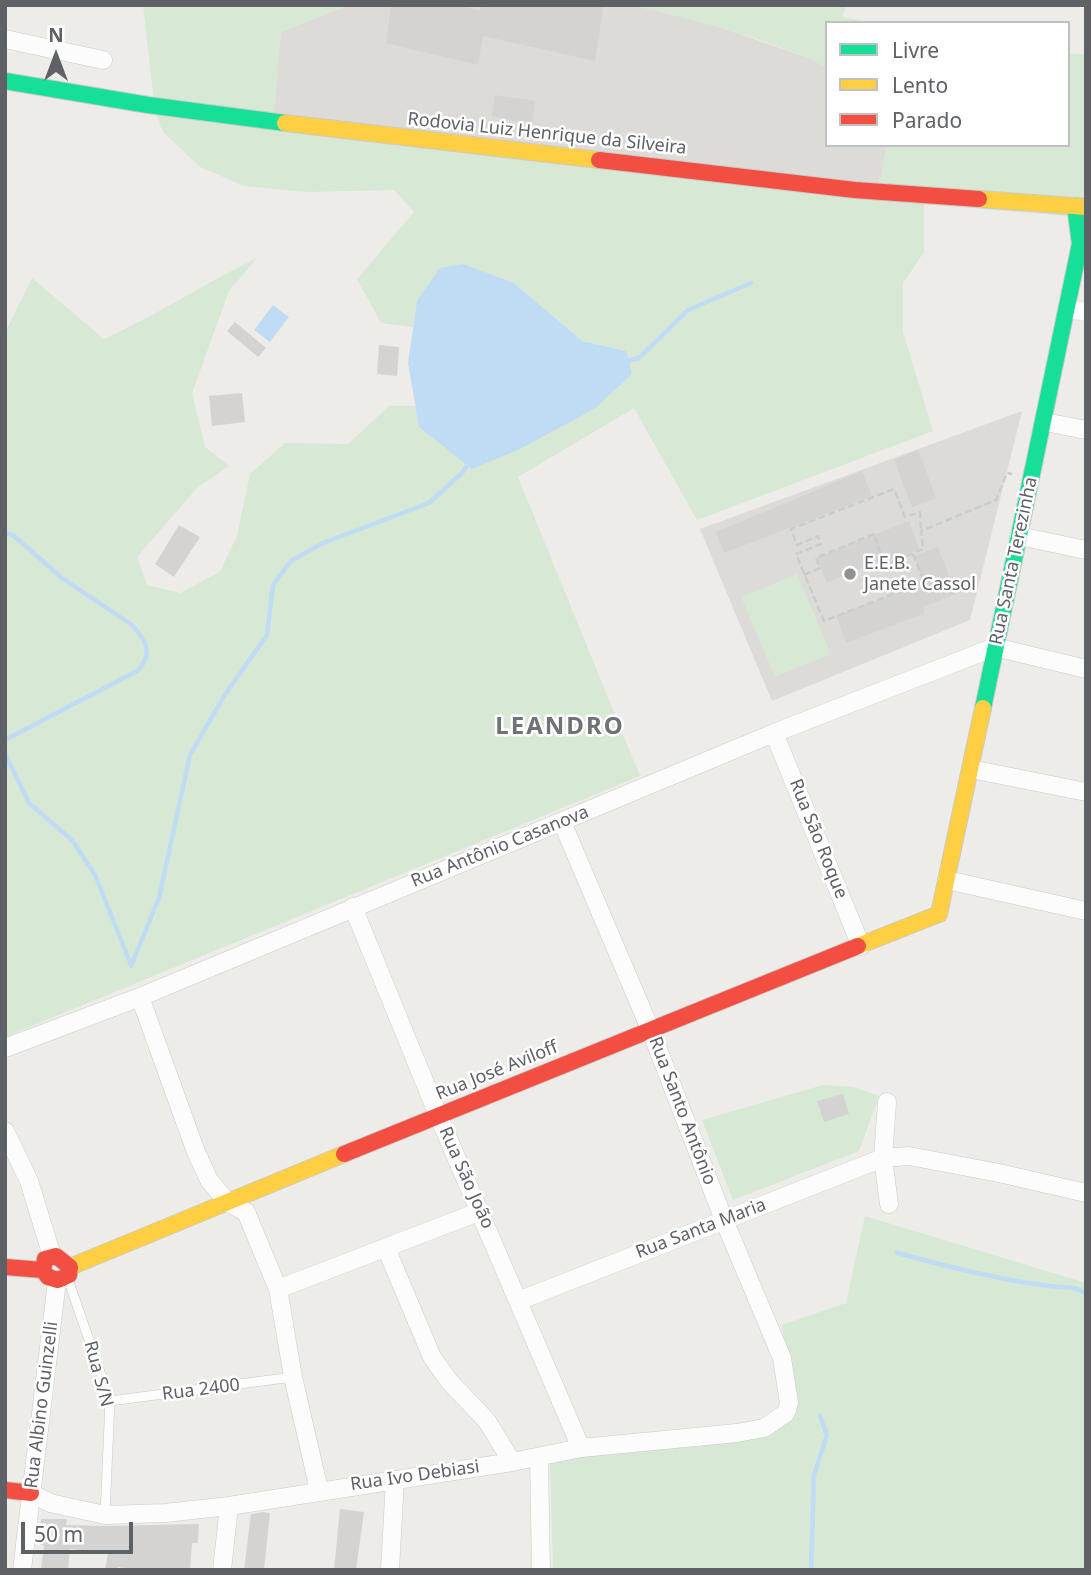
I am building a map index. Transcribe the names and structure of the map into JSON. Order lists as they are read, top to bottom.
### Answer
{
  "streets": {
    "street": [
      "Rodovia Luiz Henrique da Silveira",
      "Rua Santa Terezinha",
      "Rua São Roque",
      "Rua Antônio Casanova",
      "Rua José Aviloff",
      "Rua Santo Antônio",
      "Rua São João",
      "Rua Santa Maria",
      "Rua Albino Guinzelli",
      "Rua Ivo Debiasi"
    ],
    "lane": ["Rua S/N", "Rua 2400"]
  },
  "crossings": [
    ["Rodovia Luiz Henrique da Silveira", "Rua Santa Terezinha"],
    ["Rua Santa Terezinha", "Rua Antônio Casanova"],
    ["Rua Santa Terezinha", "Rua José Aviloff"],
    ["Rua São Roque", "Rua Antônio Casanova"],
    ["Rua São Roque", "Rua José Aviloff"],
    ["Rua Antônio Casanova", "Rua Santo Antônio"],
    ["Rua Antônio Casanova", "Rua São João"],
    ["Rua José Aviloff", "Rua Santo Antônio"],
    ["Rua José Aviloff", "Rua São João"],
    ["Rua José Aviloff", "Rua S/N"],
    ["Rua José Aviloff", "Rua Albino Guinzelli"],
    ["Rua Santo Antônio", "Rua Santa Maria"],
    ["Rua Santo Antônio", "Rua Ivo Debiasi"],
    ["Rua São João", "Rua Santa Maria"],
    ["Rua São João", "Rua Ivo Debiasi"],
    ["Rua S/N", "Rua 2400"],
    ["Rua S/N", "Rua Albino Guinzelli"],
    ["Rua S/N", "Rua Ivo Debiasi"],
    ["Rua Albino Guinzelli", "Rua Ivo Debiasi"]
  ],
  "districts": ["LEANDRO"],
  "places": ["E.E.B. Janete Cassol"],
  "legend": ["Livre", "Lento", "Parado"],
  "scale_bar": "50 m",
  "north": "top"
}
